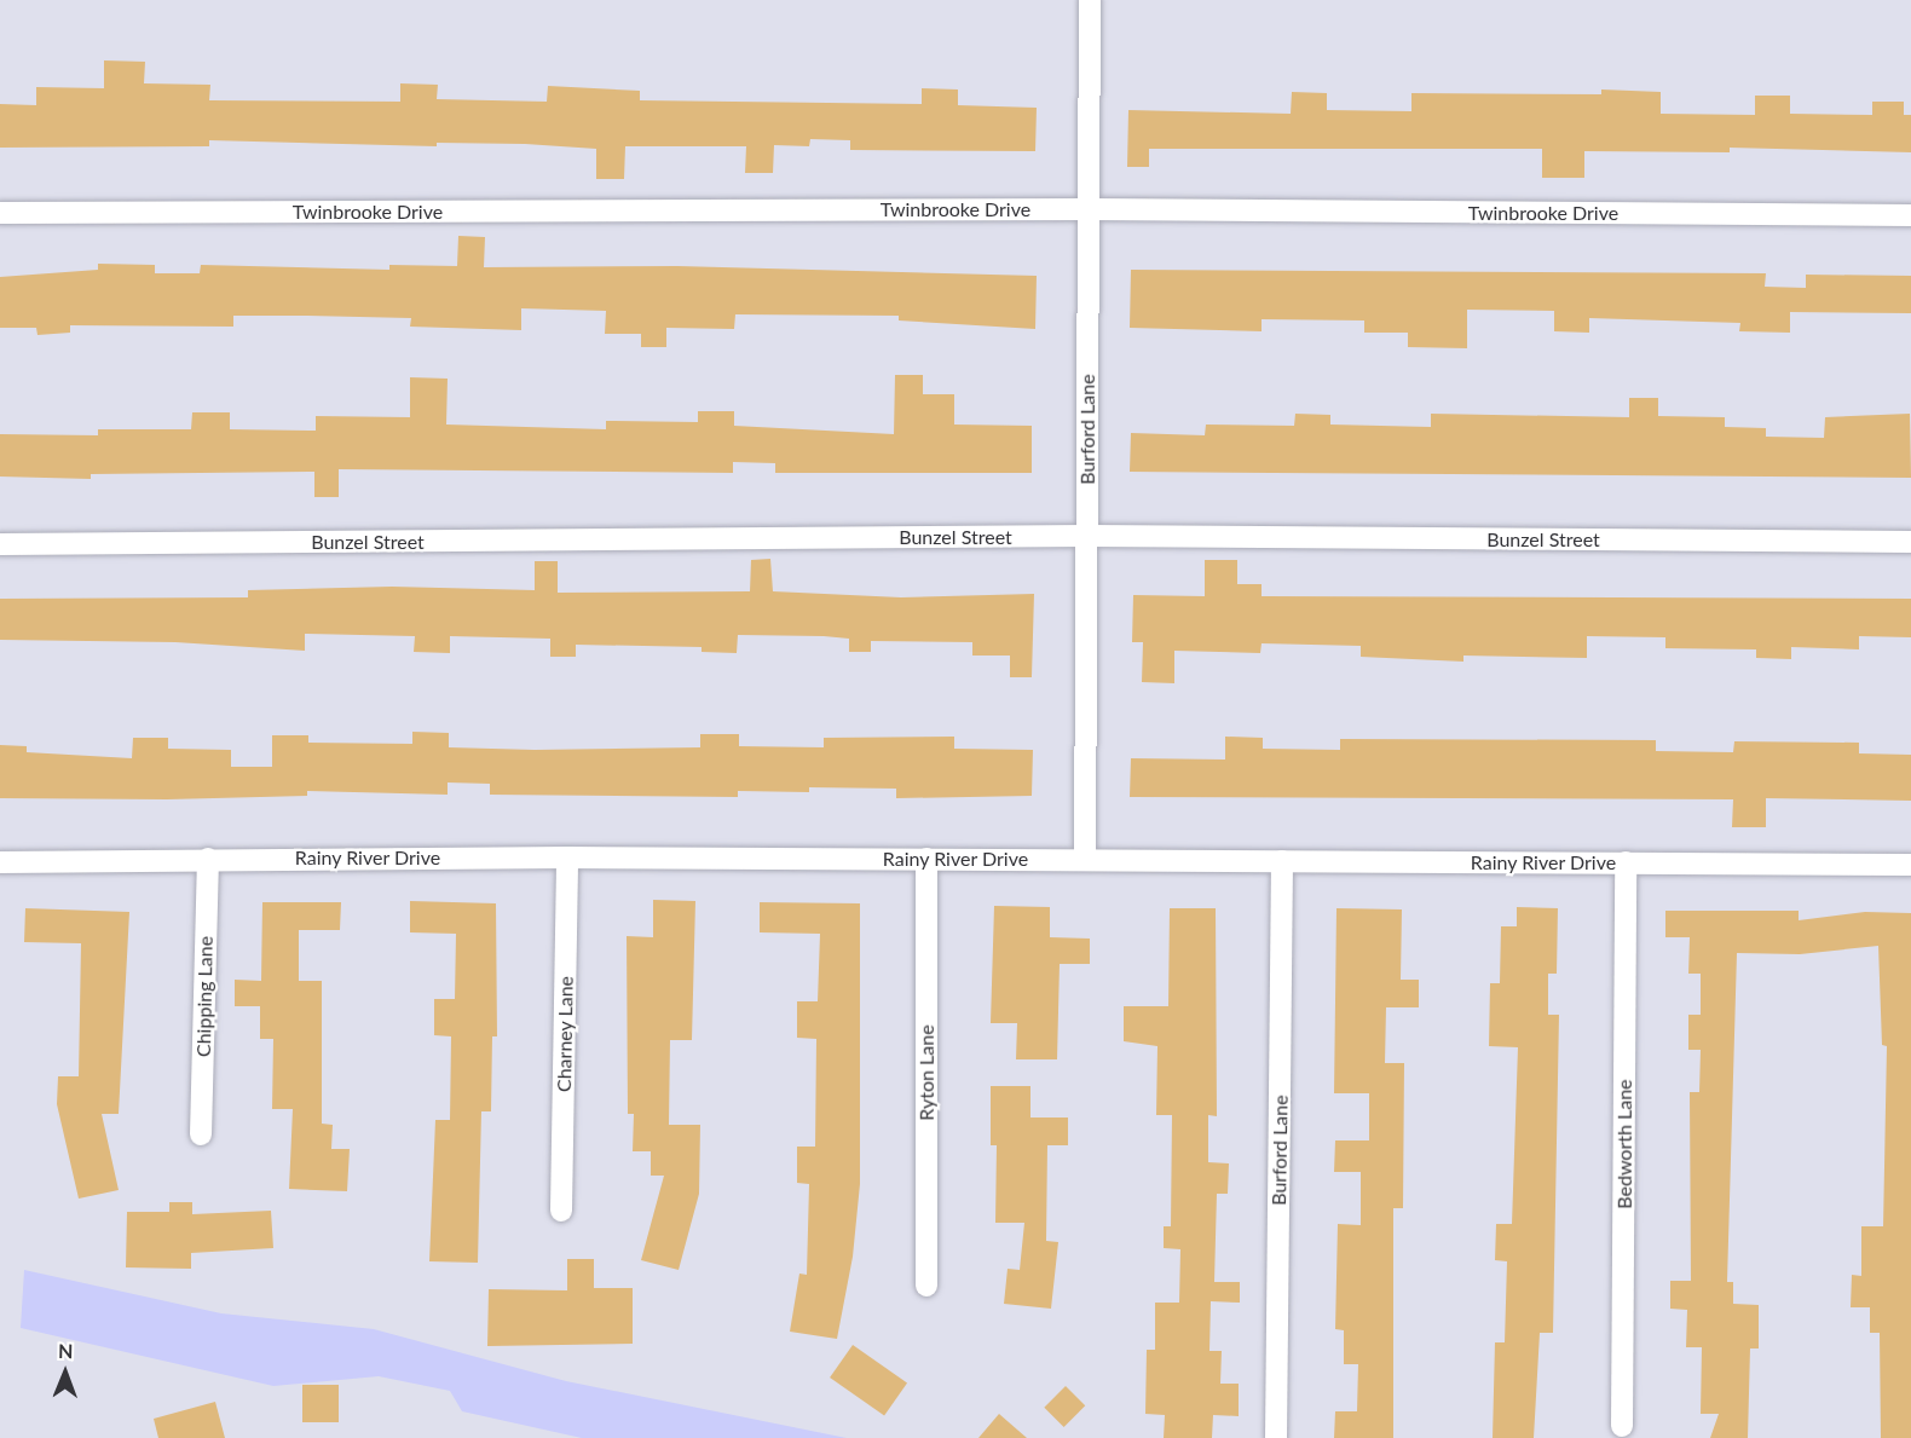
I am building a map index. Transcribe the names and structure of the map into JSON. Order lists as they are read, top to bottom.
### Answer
{
  "streets": {
    "street": [
      "Twinbrooke Drive",
      "Burford Lane",
      "Bunzel Street",
      "Rainy River Drive",
      "Chipping Lane",
      "Charney Lane",
      "Ryton Lane",
      "Bedworth Lane"
    ]
  },
  "crossings": [
    ["Twinbrooke Drive", "Burford Lane"],
    ["Burford Lane", "Bunzel Street"],
    ["Burford Lane", "Rainy River Drive"],
    ["Rainy River Drive", "Chipping Lane"],
    ["Rainy River Drive", "Charney Lane"],
    ["Rainy River Drive", "Ryton Lane"],
    ["Rainy River Drive", "Bedworth Lane"]
  ],
  "north": "top"
}
